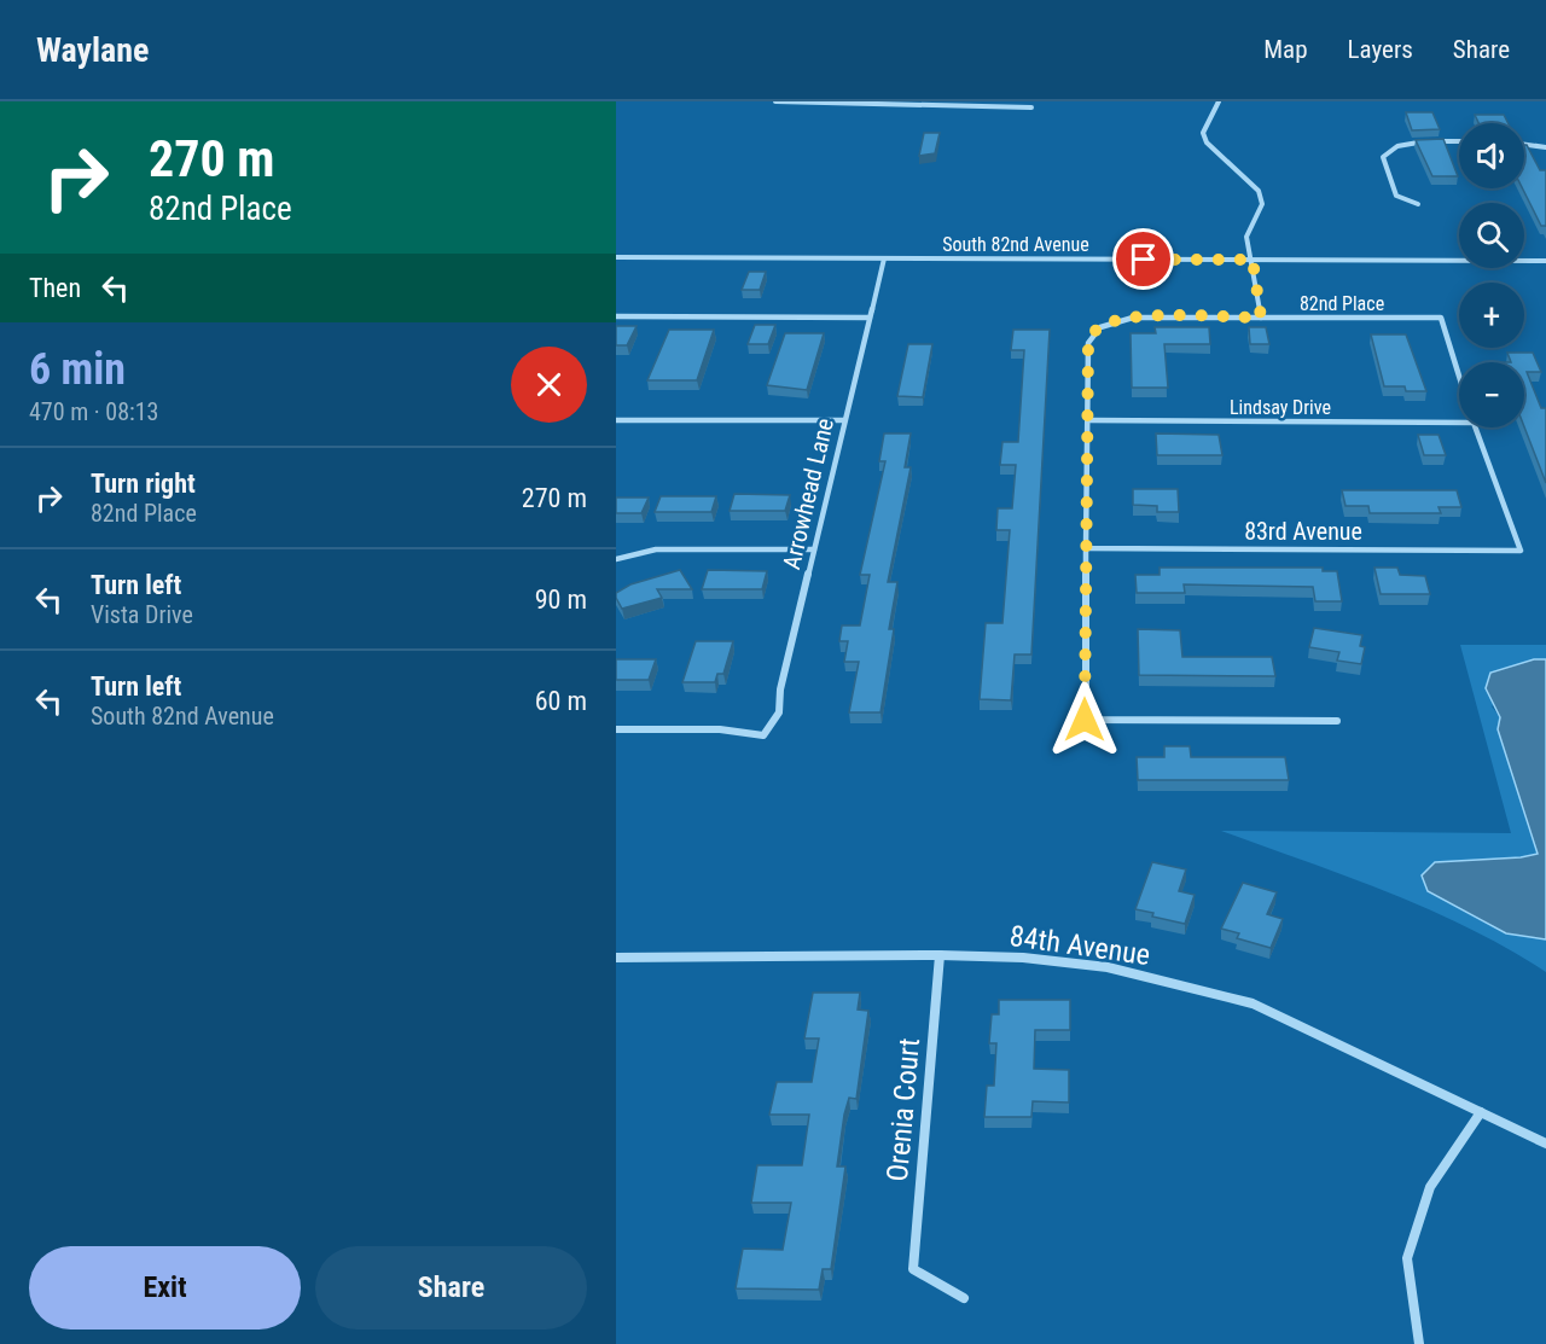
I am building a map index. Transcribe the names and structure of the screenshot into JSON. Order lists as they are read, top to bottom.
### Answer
{
  "streets": {
    "street": [
      "South 82nd Avenue",
      "82nd Place",
      "Lindsay Drive",
      "Arrowhead Lane",
      "83rd Avenue",
      "84th Avenue",
      "Orenia Court"
    ]
  },
  "crossings": [
    ["South 82nd Avenue", "Arrowhead Lane"],
    ["82nd Place", "Lindsay Drive"],
    ["84th Avenue", "Orenia Court"]
  ],
  "page": {
    "header": "Waylane",
    "nav": ["Map", "Layers", "Share"],
    "turn": ["270 m", "82nd Place"],
    "map_buttons": ["+", "−"],
    "then": "Then",
    "heading": ["6 min", "470 m · 08:13"],
    "list": [
      {
        "name": "Turn right",
        "note": "82nd Place",
        "value": "270 m"
      },
      {
        "name": "Turn left",
        "note": "Vista Drive",
        "value": "90 m"
      },
      {
        "name": "Turn left",
        "note": "South 82nd Avenue",
        "value": "60 m"
      }
    ],
    "buttons": ["Exit", "Share"]
  }
}
